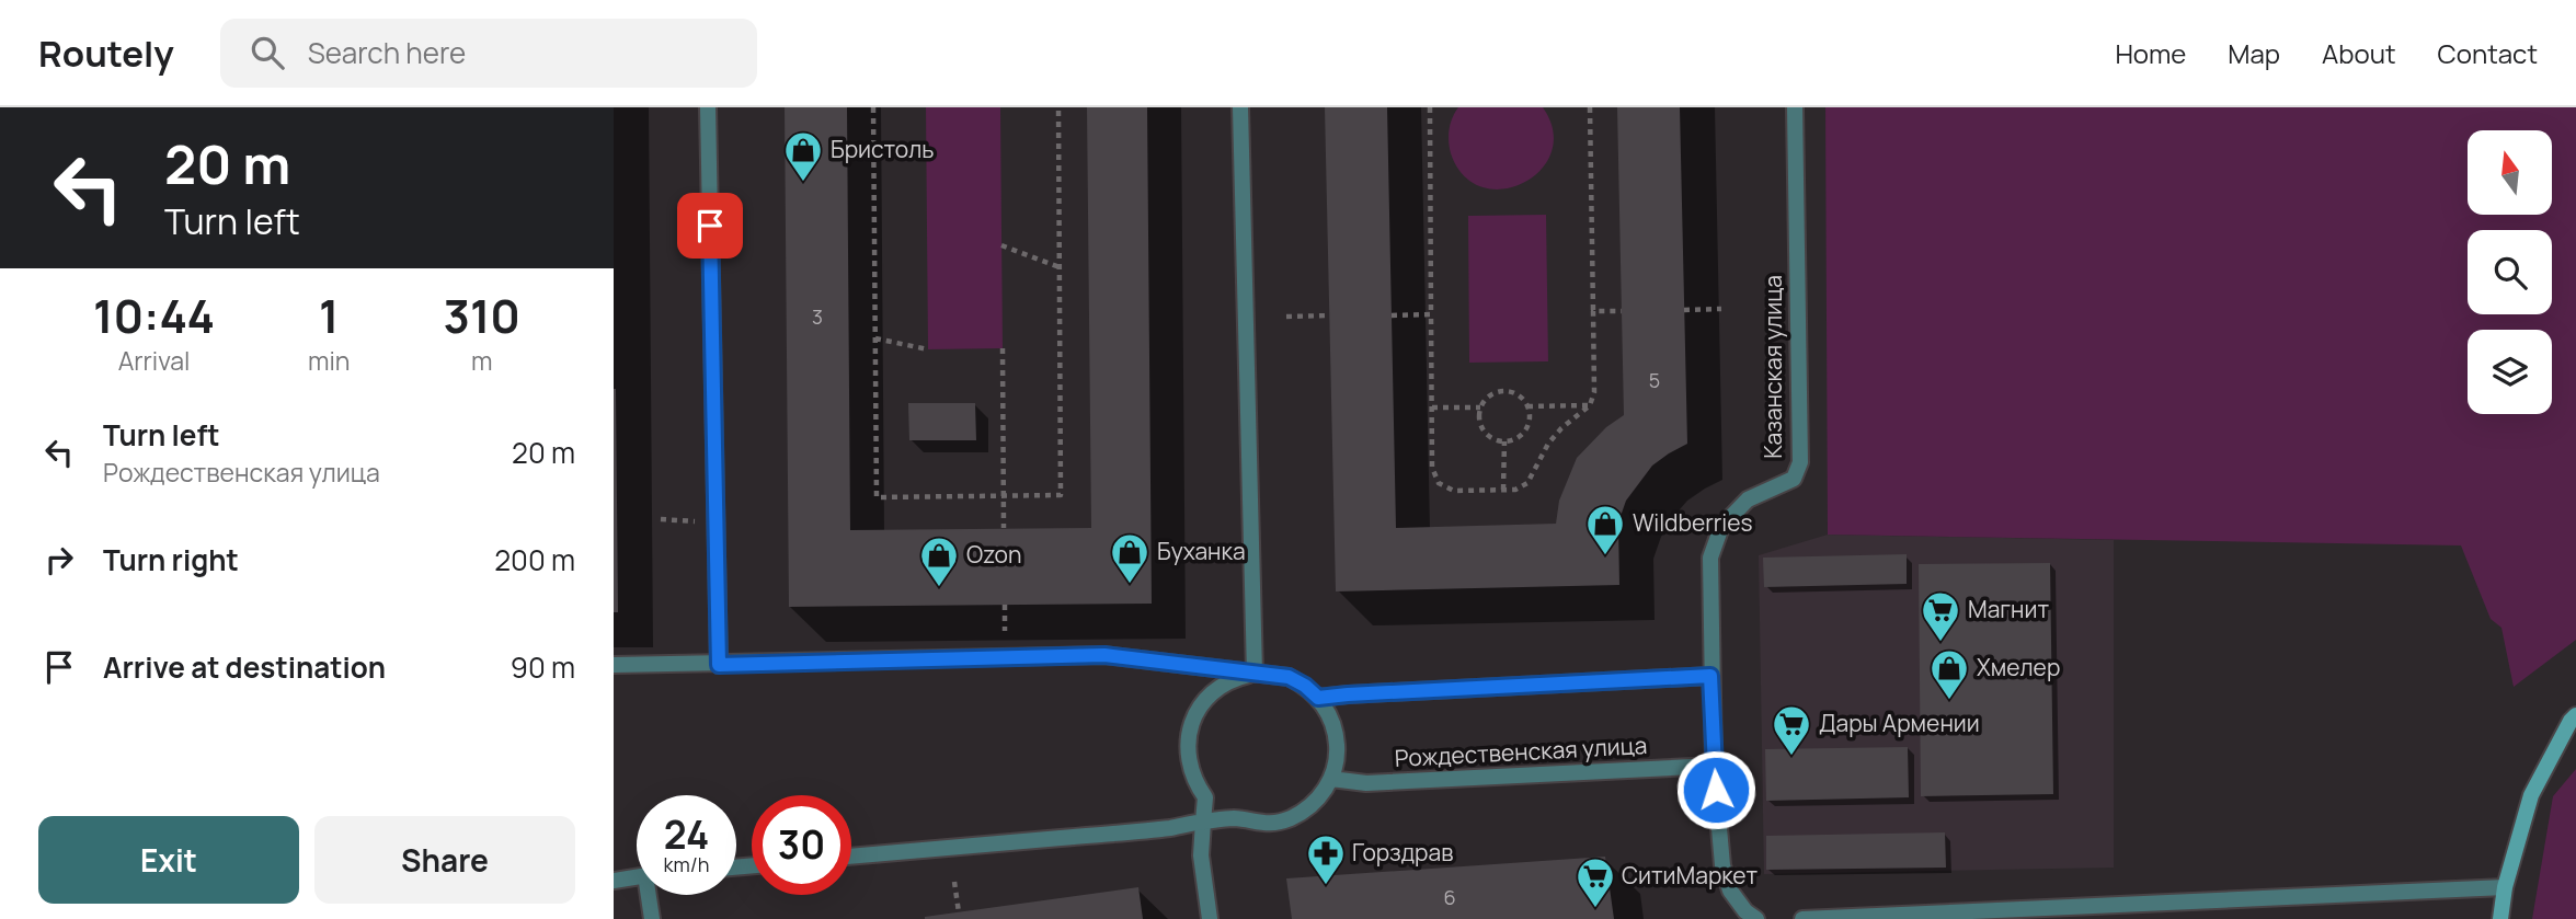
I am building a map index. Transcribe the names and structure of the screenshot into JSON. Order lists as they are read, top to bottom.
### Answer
{
  "streets": {
    "street": ["Казанская улица", "Рождественская улица"]
  },
  "crossings": [
    ["Казанская улица", "Рождественская улица"]
  ],
  "places": {
    "shop": [
      "Бристоль",
      "Wildberries",
      "Буханка",
      "Ozon",
      "Хмелер"
    ],
    "supermarket": ["Магнит", "Дары Армении", "СитиМаркет"],
    "pharmacy": ["Горздрав"]
  },
  "house_numbers": ["3", "5", "6"],
  "north": "top",
  "page": {
    "header": "Routely",
    "search": "Search here",
    "nav": [
      "Home",
      "Map",
      "About",
      "Contact"
    ],
    "turn": ["20 m", "Turn left"],
    "eta": [
      "10:44",
      "Arrival",
      "1",
      "min",
      "310",
      "m"
    ],
    "list": [
      {
        "name": "Turn left",
        "note": "Рождественская улица",
        "value": "20 m"
      },
      {
        "name": "Turn right",
        "value": "200 m"
      },
      {
        "name": "Arrive at destination",
        "value": "90 m"
      }
    ],
    "speed": "24 km/h",
    "limit": "30",
    "buttons": ["Exit", "Share"]
  }
}
